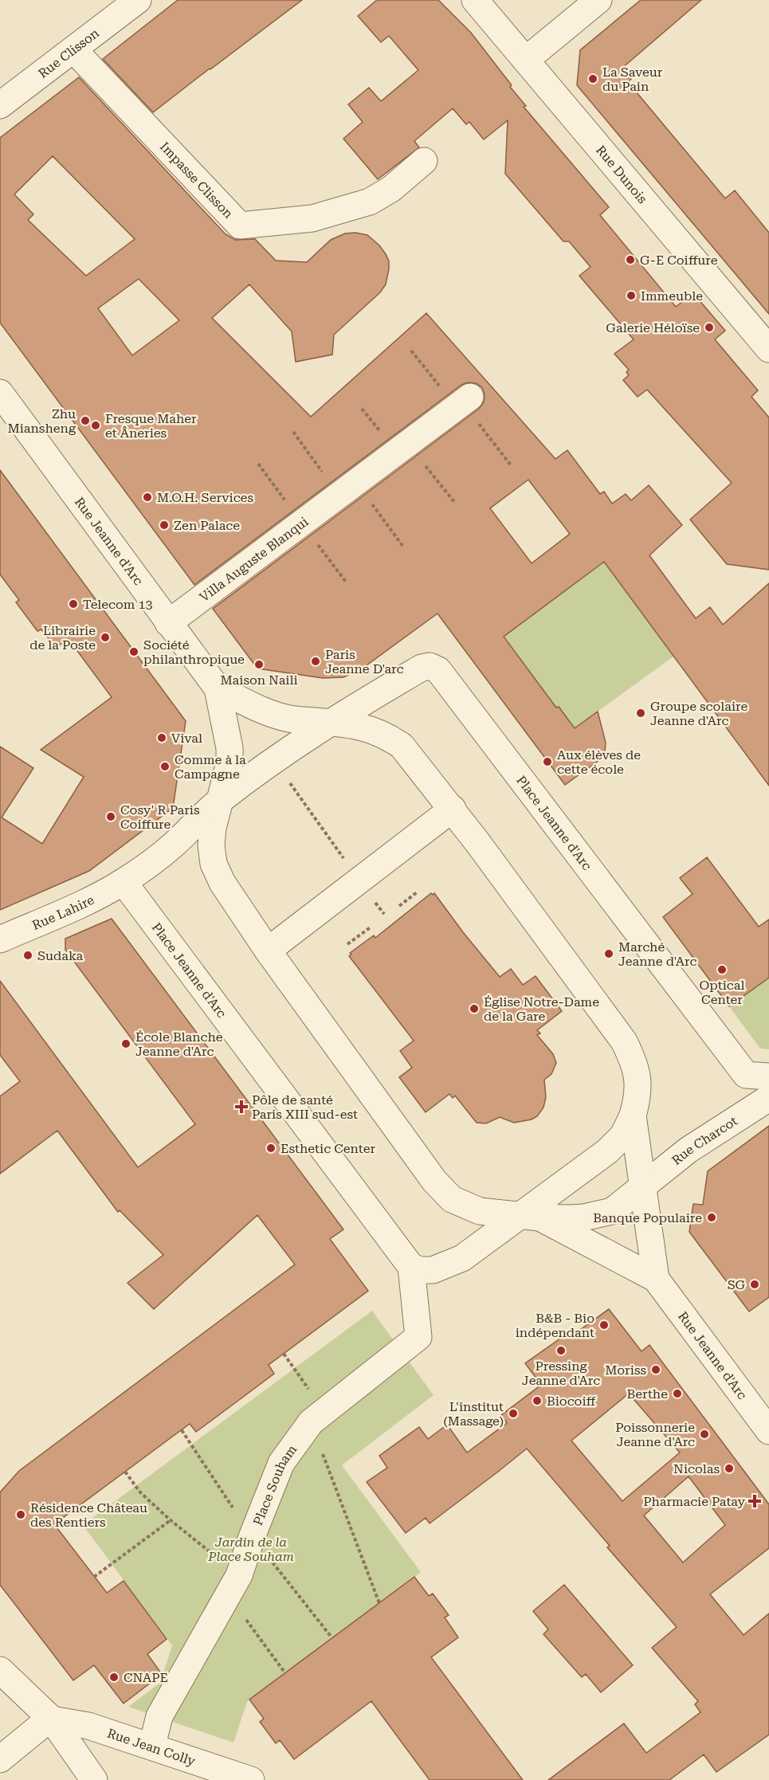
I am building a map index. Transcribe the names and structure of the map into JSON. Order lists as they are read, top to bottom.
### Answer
{
  "streets": {
    "street": [
      "Rue Clisson",
      "Rue Dunois",
      "Impasse Clisson",
      "Rue Jeanne d'Arc",
      "Villa Auguste Blanqui",
      "Place Jeanne d'Arc",
      "Rue Lahire",
      "Rue Charcot",
      "Place Souham",
      "Rue Jean Colly"
    ]
  },
  "crossings": [
    ["Rue Clisson", "Impasse Clisson"],
    ["Rue Jeanne d'Arc", "Villa Auguste Blanqui"],
    ["Rue Jeanne d'Arc", "Place Jeanne d'Arc"],
    ["Rue Jeanne d'Arc", "Rue Charcot"],
    ["Place Jeanne d'Arc", "Rue Lahire"],
    ["Place Jeanne d'Arc", "Place Souham"]
  ],
  "parks": ["Jardin de la Place Souham"],
  "places": {
    "other": [
      "La Saveur du Pain",
      "G-E Coiffure",
      "Immeuble",
      "Galerie Héloïse",
      "Zhu Miansheng",
      "Fresque Maher et Âneries",
      "M.O.H. Services",
      "Zen Palace",
      "Telecom 13",
      "Librairie de la Poste",
      "Société philanthropique",
      "Paris Jeanne D'arc",
      "Maison Naili",
      "Groupe scolaire Jeanne d'Arc",
      "Vival",
      "Aux élèves de cette école",
      "Comme à la Campagne",
      "Cosy' R Paris Coiffure",
      "Marché Jeanne d'Arc",
      "Sudaka",
      "Optical Center",
      "Église Notre-Dame de la Gare",
      "École Blanche Jeanne d'Arc",
      "Esthetic Center",
      "Banque Populaire",
      "SG",
      "B&B - Bio indépendant",
      "Pressing Jeanne d'Arc",
      "Moriss",
      "Berthe",
      "Biocoiff",
      "L'institut (Massage)",
      "Poissonnerie Jeanne d'Arc",
      "Nicolas",
      "Résidence Château des Rentiers",
      "CNAPE"
    ],
    "health": ["Pôle de santé Paris XIII sud-est", "Pharmacie Patay"]
  }
}
